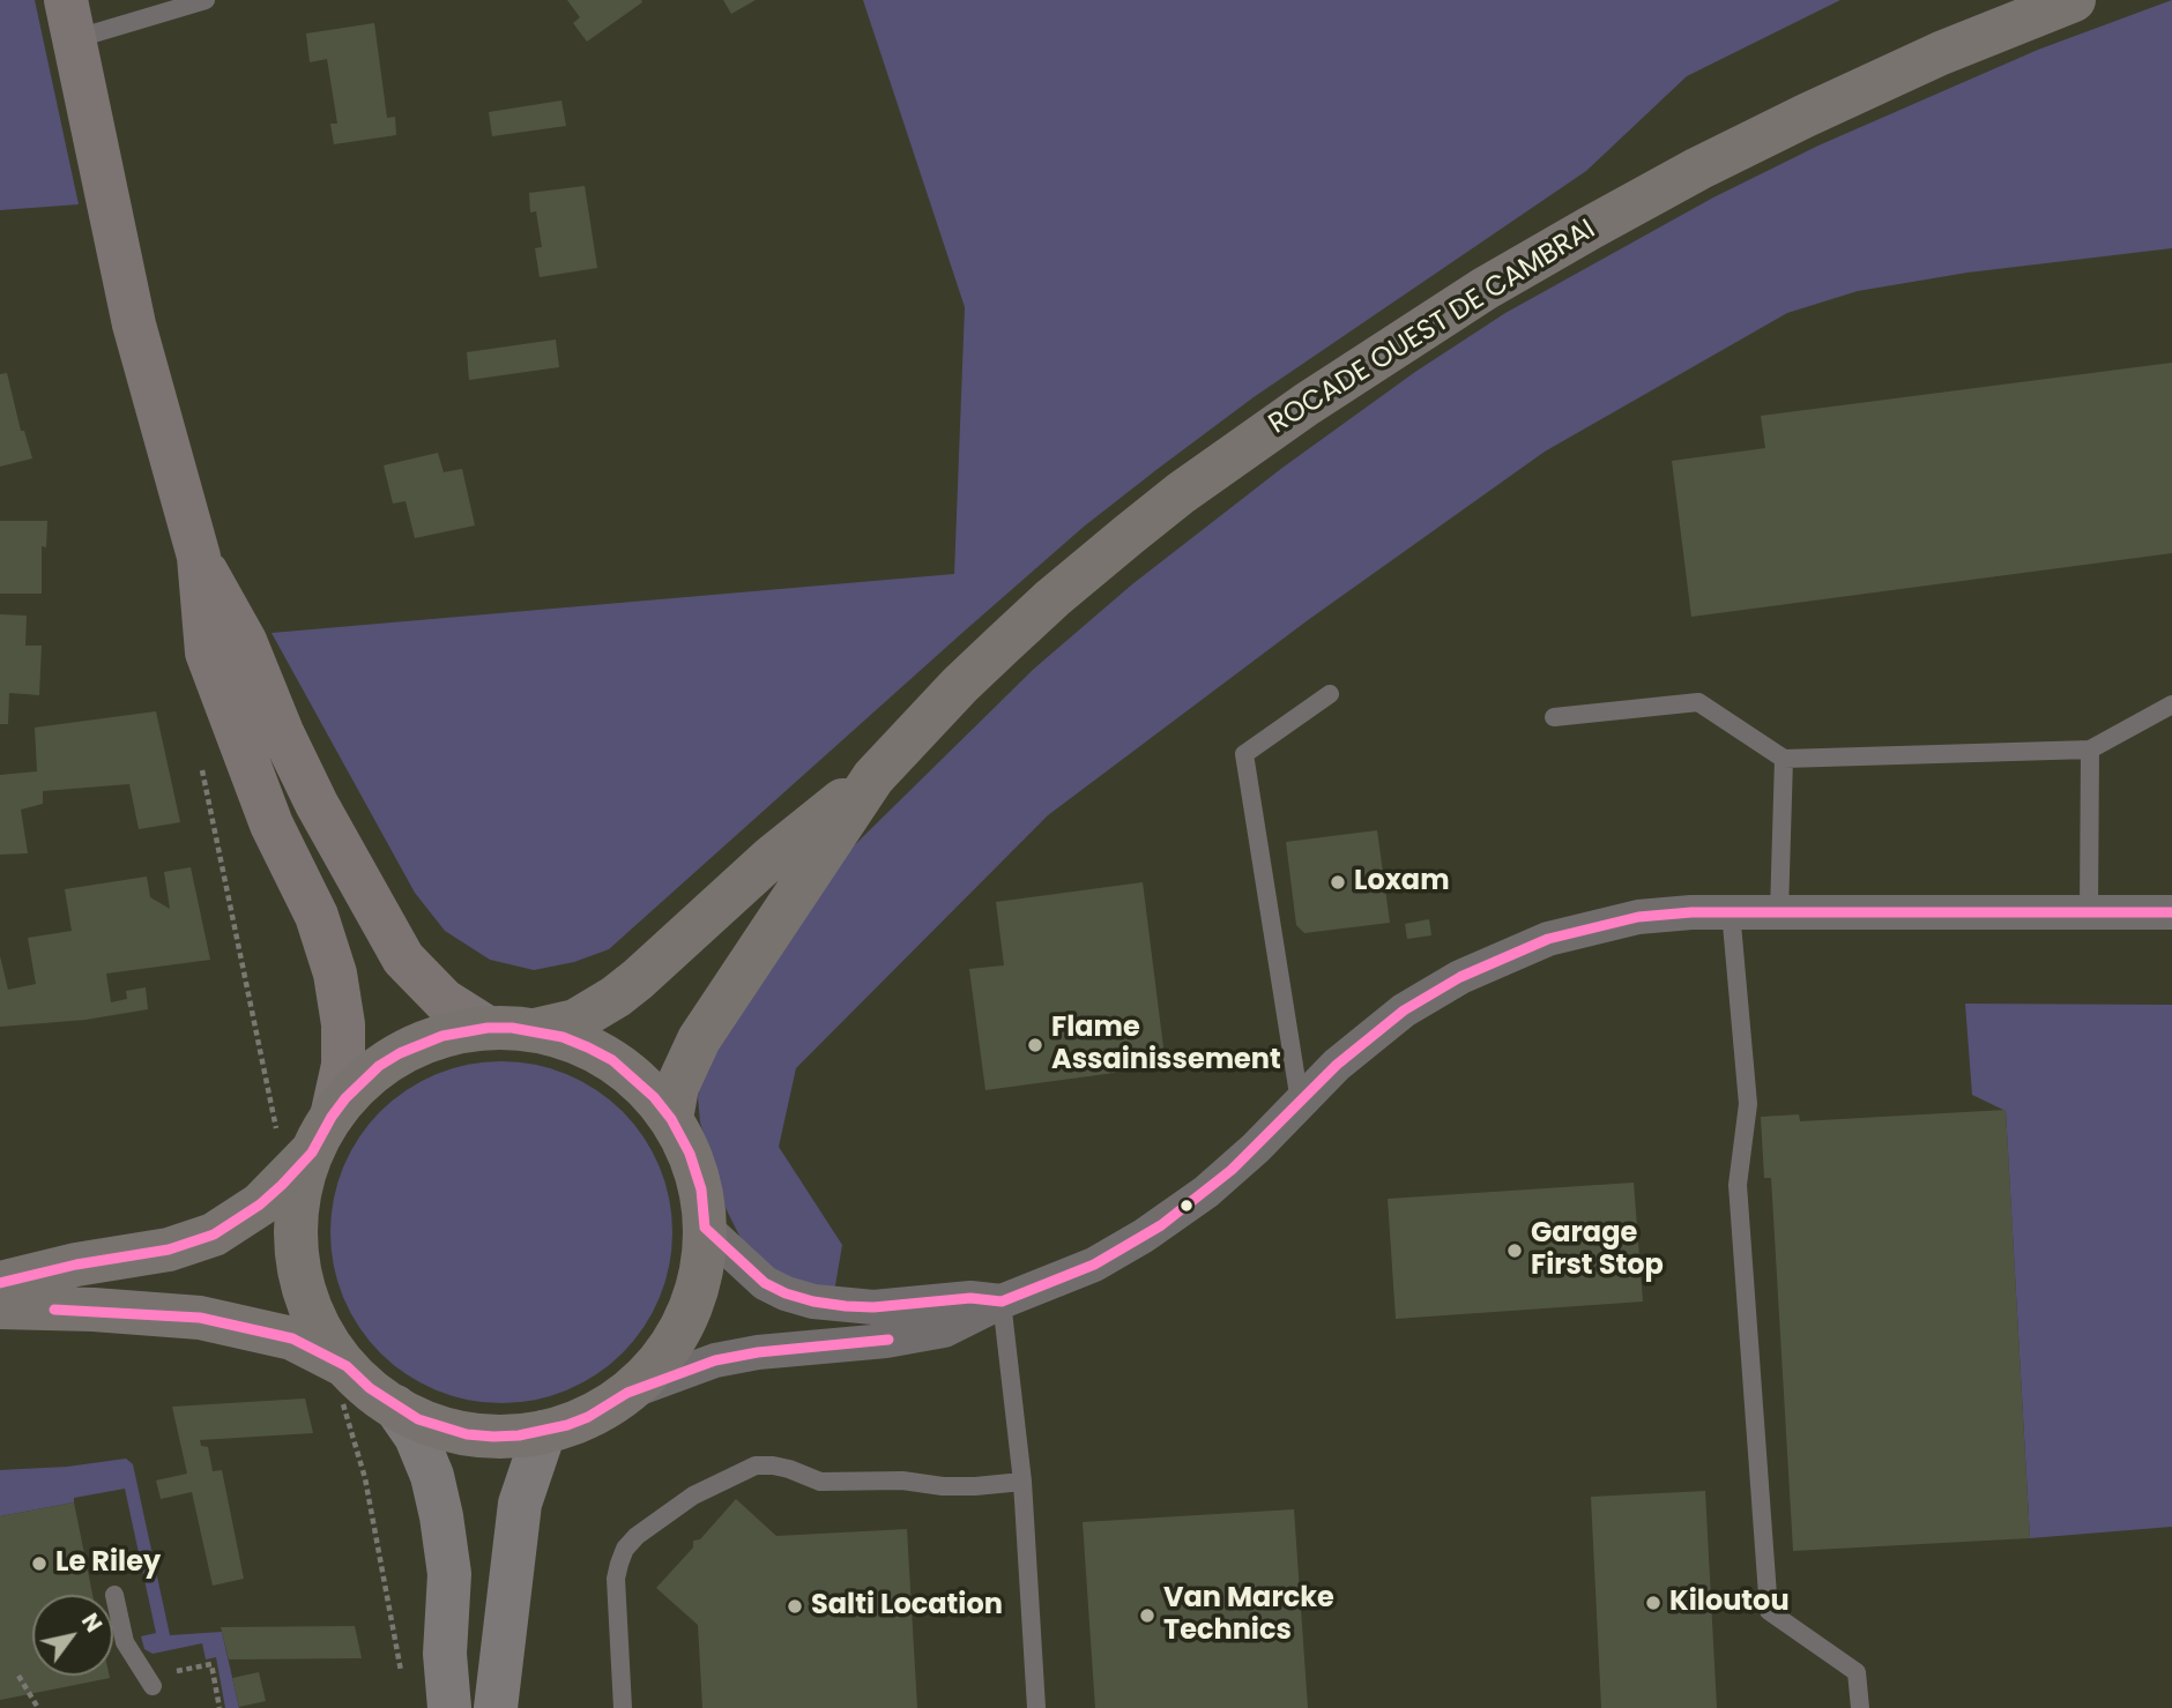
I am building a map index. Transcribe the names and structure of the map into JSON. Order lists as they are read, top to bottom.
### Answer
{
  "streets": {
    "highway": ["ROCADE OUEST DE CAMBRAI"]
  },
  "places": [
    "Loxam",
    "Flame Assainissement",
    "Garage First Stop",
    "Le Riley",
    "Kiloutou",
    "Salti Location",
    "Van Marcke Technics"
  ],
  "north": "top right"
}
